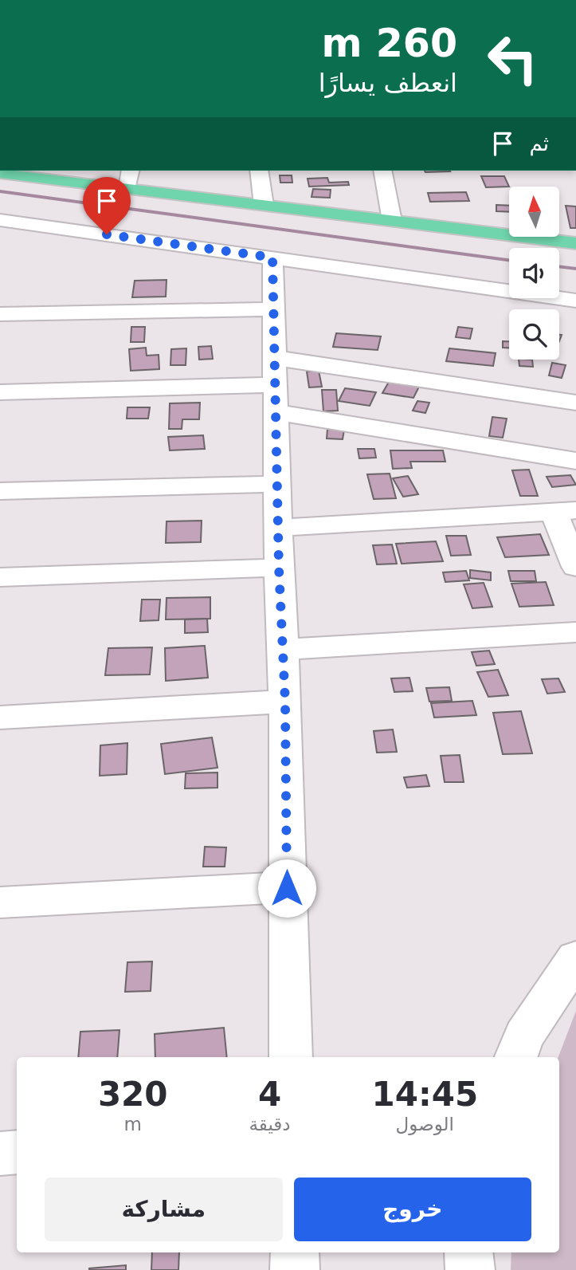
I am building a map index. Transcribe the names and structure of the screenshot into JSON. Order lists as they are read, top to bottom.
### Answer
{
  "north": "top",
  "page": {
    "turn": ["260 m", "انعطف يسارًا"],
    "then": "ثم",
    "eta": [
      "14:45",
      "الوصول",
      "4",
      "دقيقة",
      "320",
      "m"
    ],
    "buttons": ["خروج", "مشاركة"]
  }
}
